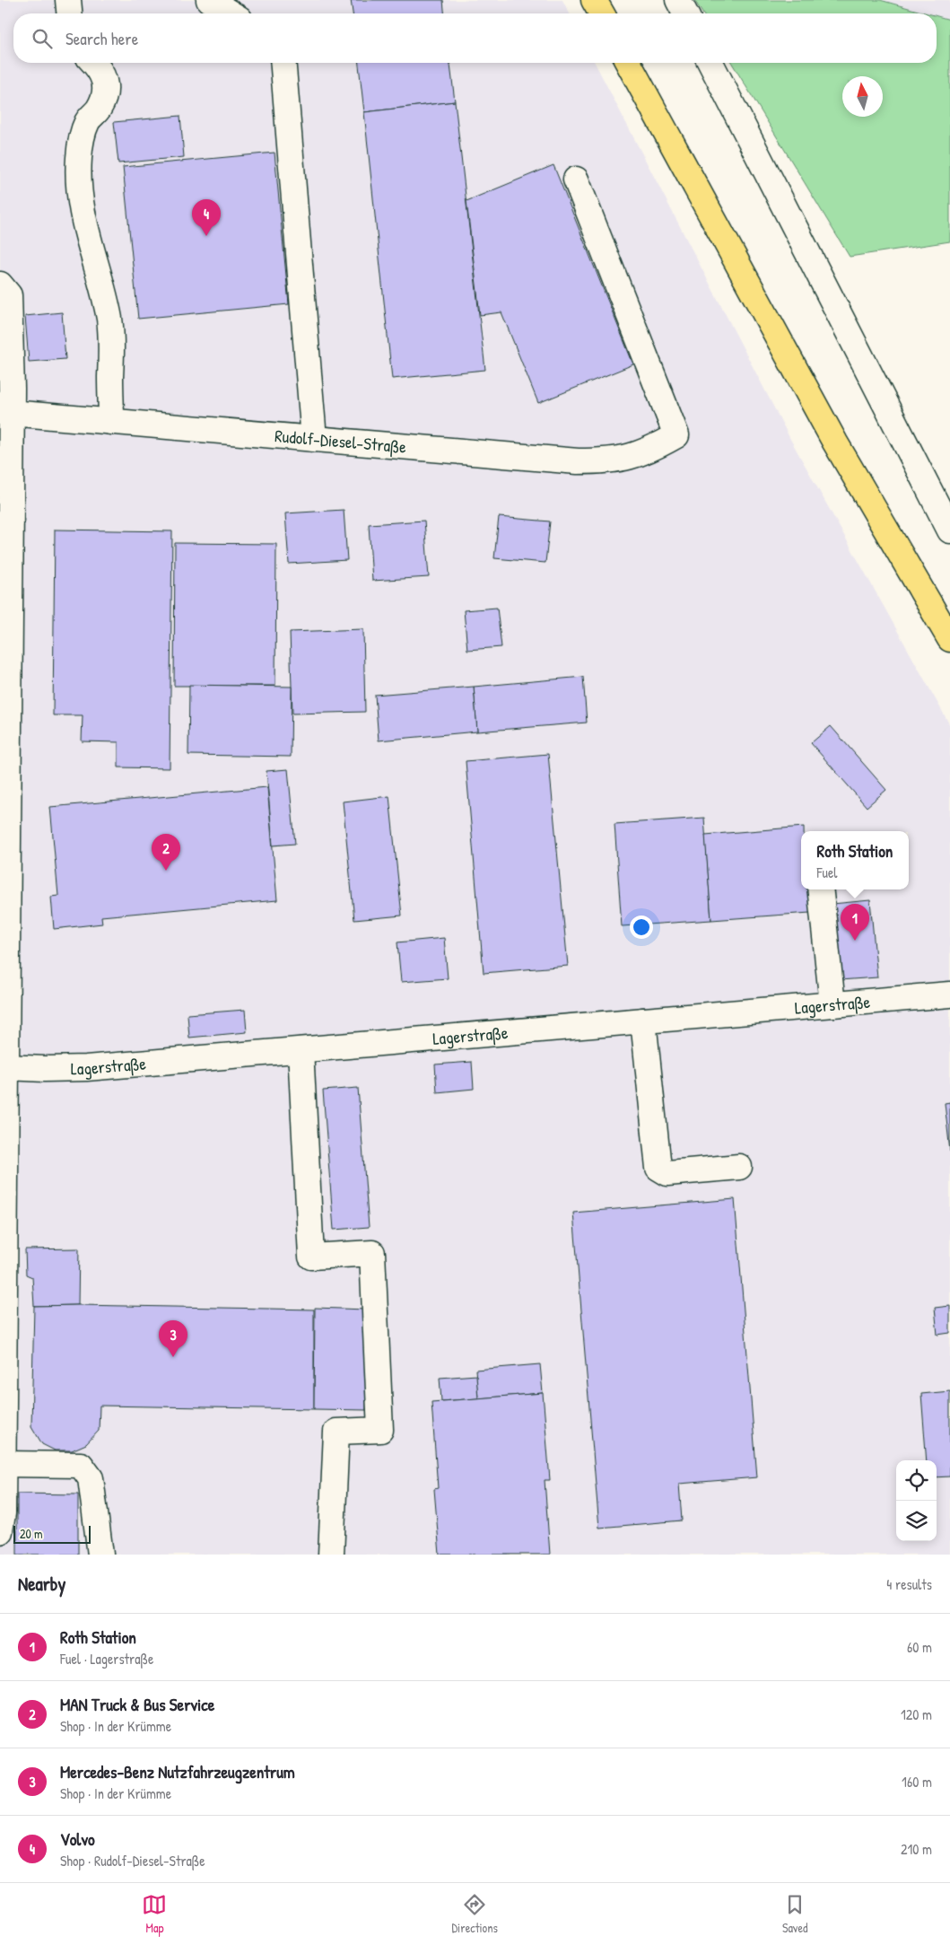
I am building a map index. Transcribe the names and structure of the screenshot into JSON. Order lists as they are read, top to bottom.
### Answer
{
  "streets": {
    "street": ["Rudolf-Diesel-Straße", "Lagerstraße"]
  },
  "scale_bar": "20 m",
  "north": "top",
  "page": {
    "search": "Search here",
    "pins": [
      "4",
      "2",
      "1",
      "3"
    ],
    "popup": ["Roth Station", "Fuel"],
    "scale": "20 m",
    "heading": ["Nearby", "4 results"],
    "list": [
      {
        "mark": "1",
        "name": "Roth Station",
        "note": "Fuel · Lagerstraße",
        "value": "60 m"
      },
      {
        "mark": "2",
        "name": "MAN Truck & Bus Service",
        "note": "Shop · In der Krümme",
        "value": "120 m"
      },
      {
        "mark": "3",
        "name": "Mercedes-Benz Nutzfahrzeugzentrum",
        "note": "Shop · In der Krümme",
        "value": "160 m"
      },
      {
        "mark": "4",
        "name": "Volvo",
        "note": "Shop · Rudolf-Diesel-Straße",
        "value": "210 m"
      }
    ],
    "nav": ["Map", "Directions", "Saved"]
  }
}
